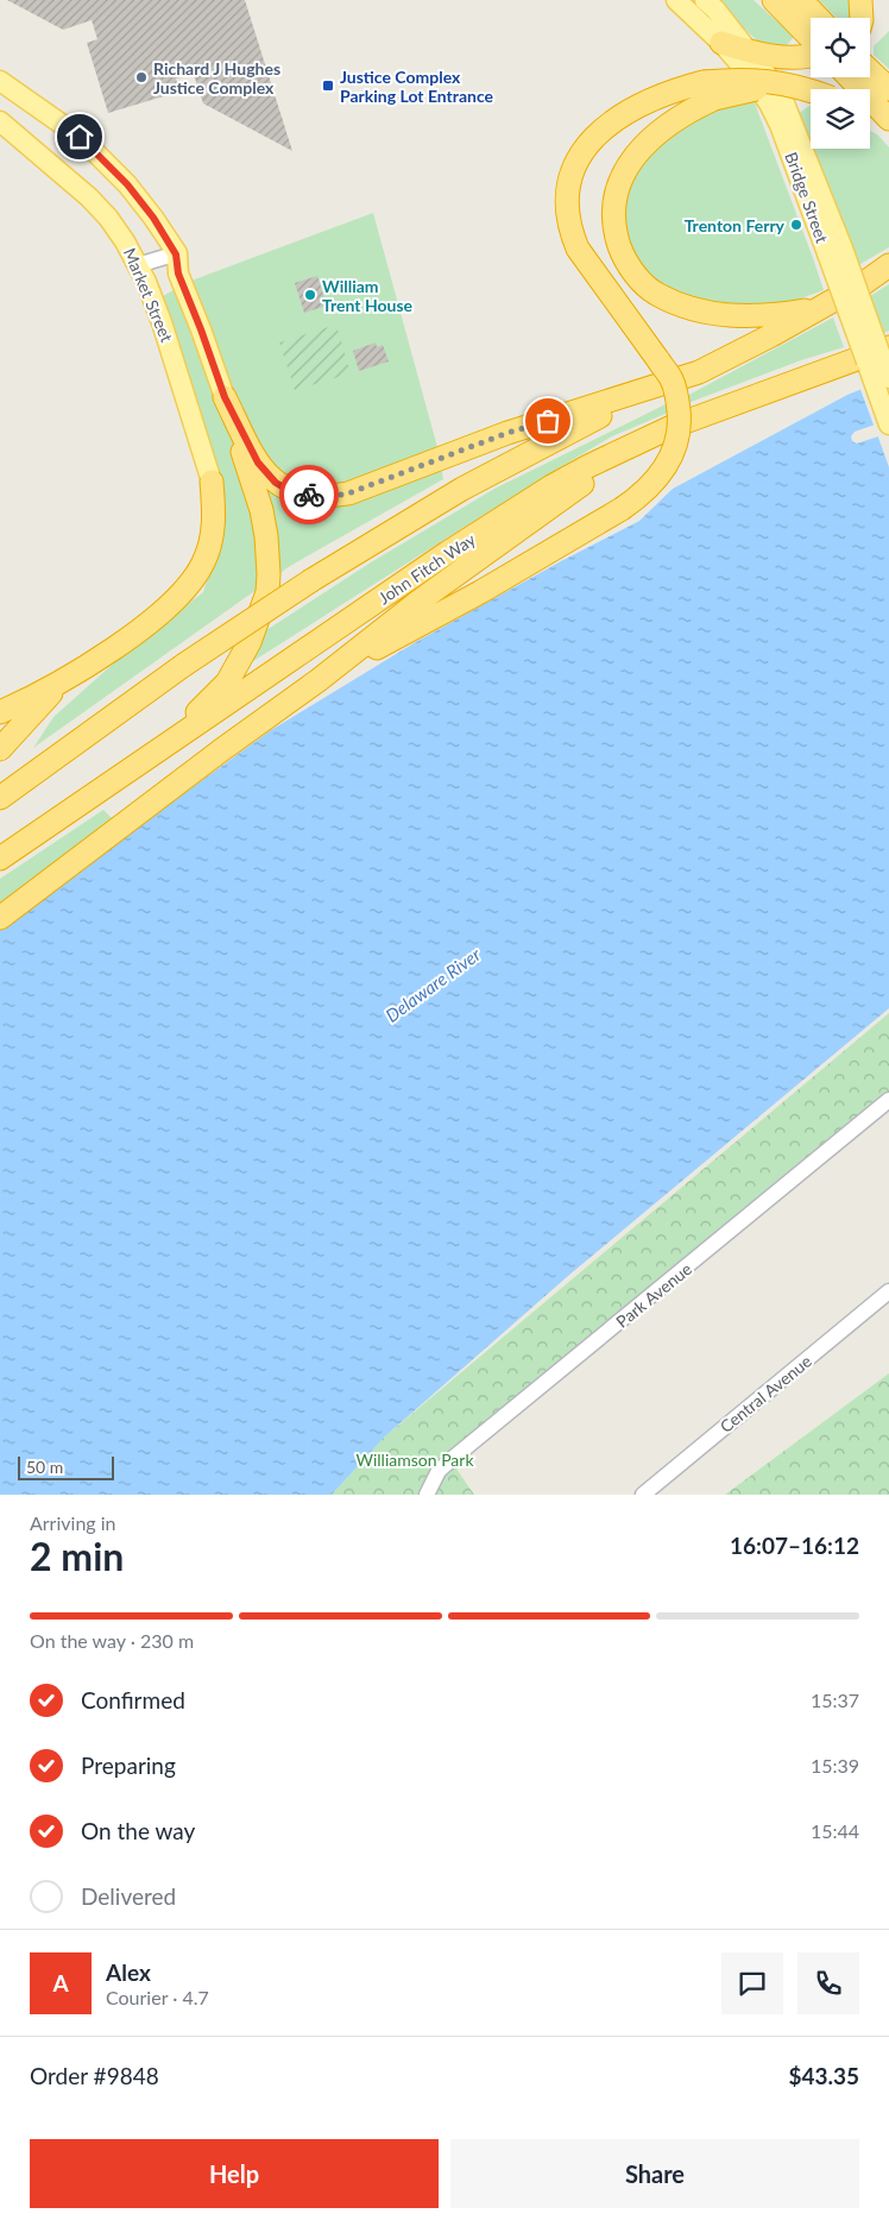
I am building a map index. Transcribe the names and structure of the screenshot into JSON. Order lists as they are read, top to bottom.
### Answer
{
  "streets": {
    "highway": ["John Fitch Way"],
    "main road": ["Bridge Street", "Market Street"],
    "street": ["Park Avenue", "Central Avenue"]
  },
  "water": ["Delaware River"],
  "parks": ["Williamson Park"],
  "places": {
    "other": ["Richard J Hughes Justice Complex", "Trenton Ferry", "William Trent House"],
    "transit": ["Justice Complex Parking Lot Entrance"]
  },
  "scale_bar": "50 m",
  "page": {
    "scale": "50 m",
    "heading": ["2 min", "Arriving in", "16:07–16:12"],
    "panel": [
      "Alex",
      "Courier · 4.7",
      "Order #9848",
      "$43.35"
    ],
    "bar": "On the way · 230 m",
    "list": [
      ["Confirmed", "15:37"],
      ["Preparing", "15:39"],
      ["On the way", "15:44"],
      "Delivered"
    ],
    "round": "A",
    "buttons": ["Help", "Share"]
  }
}
